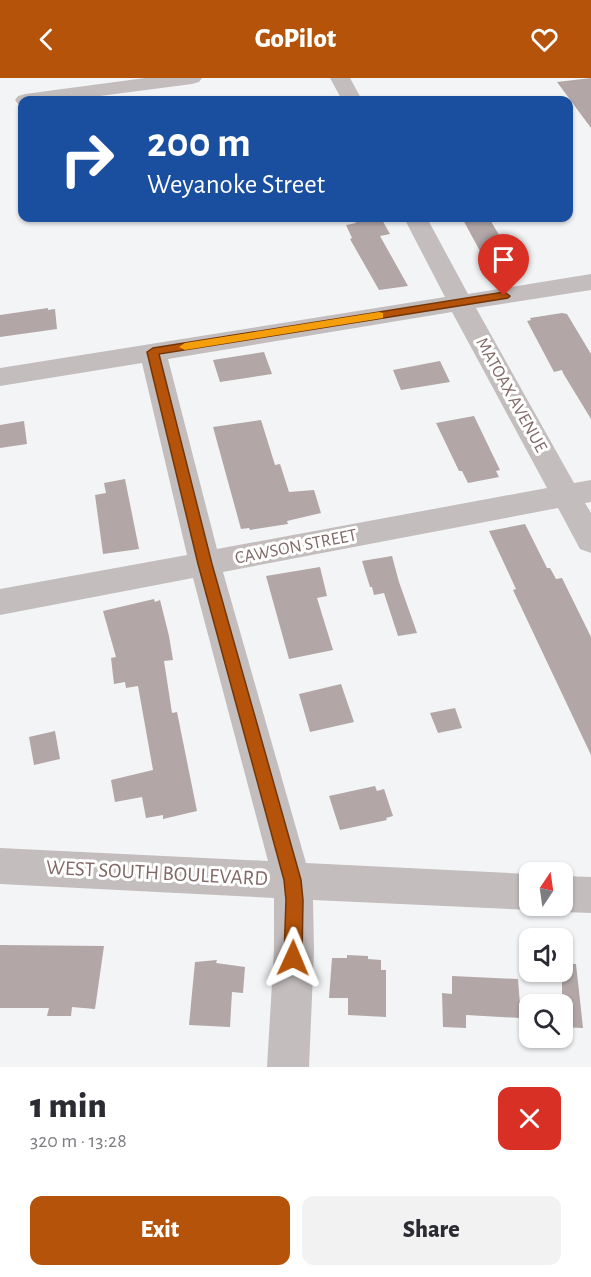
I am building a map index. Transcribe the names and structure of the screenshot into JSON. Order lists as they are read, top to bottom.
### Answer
{
  "streets": {
    "street": ["MATOAX AVENUE", "CAWSON STREET", "WEST SOUTH BOULEVARD"]
  },
  "crossings": [
    ["MATOAX AVENUE", "CAWSON STREET"]
  ],
  "north": "top",
  "page": {
    "header": "GoPilot",
    "turn": ["200 m", "Weyanoke Street"],
    "heading": ["1 min", "320 m · 13:28"],
    "buttons": ["Exit", "Share"]
  }
}
